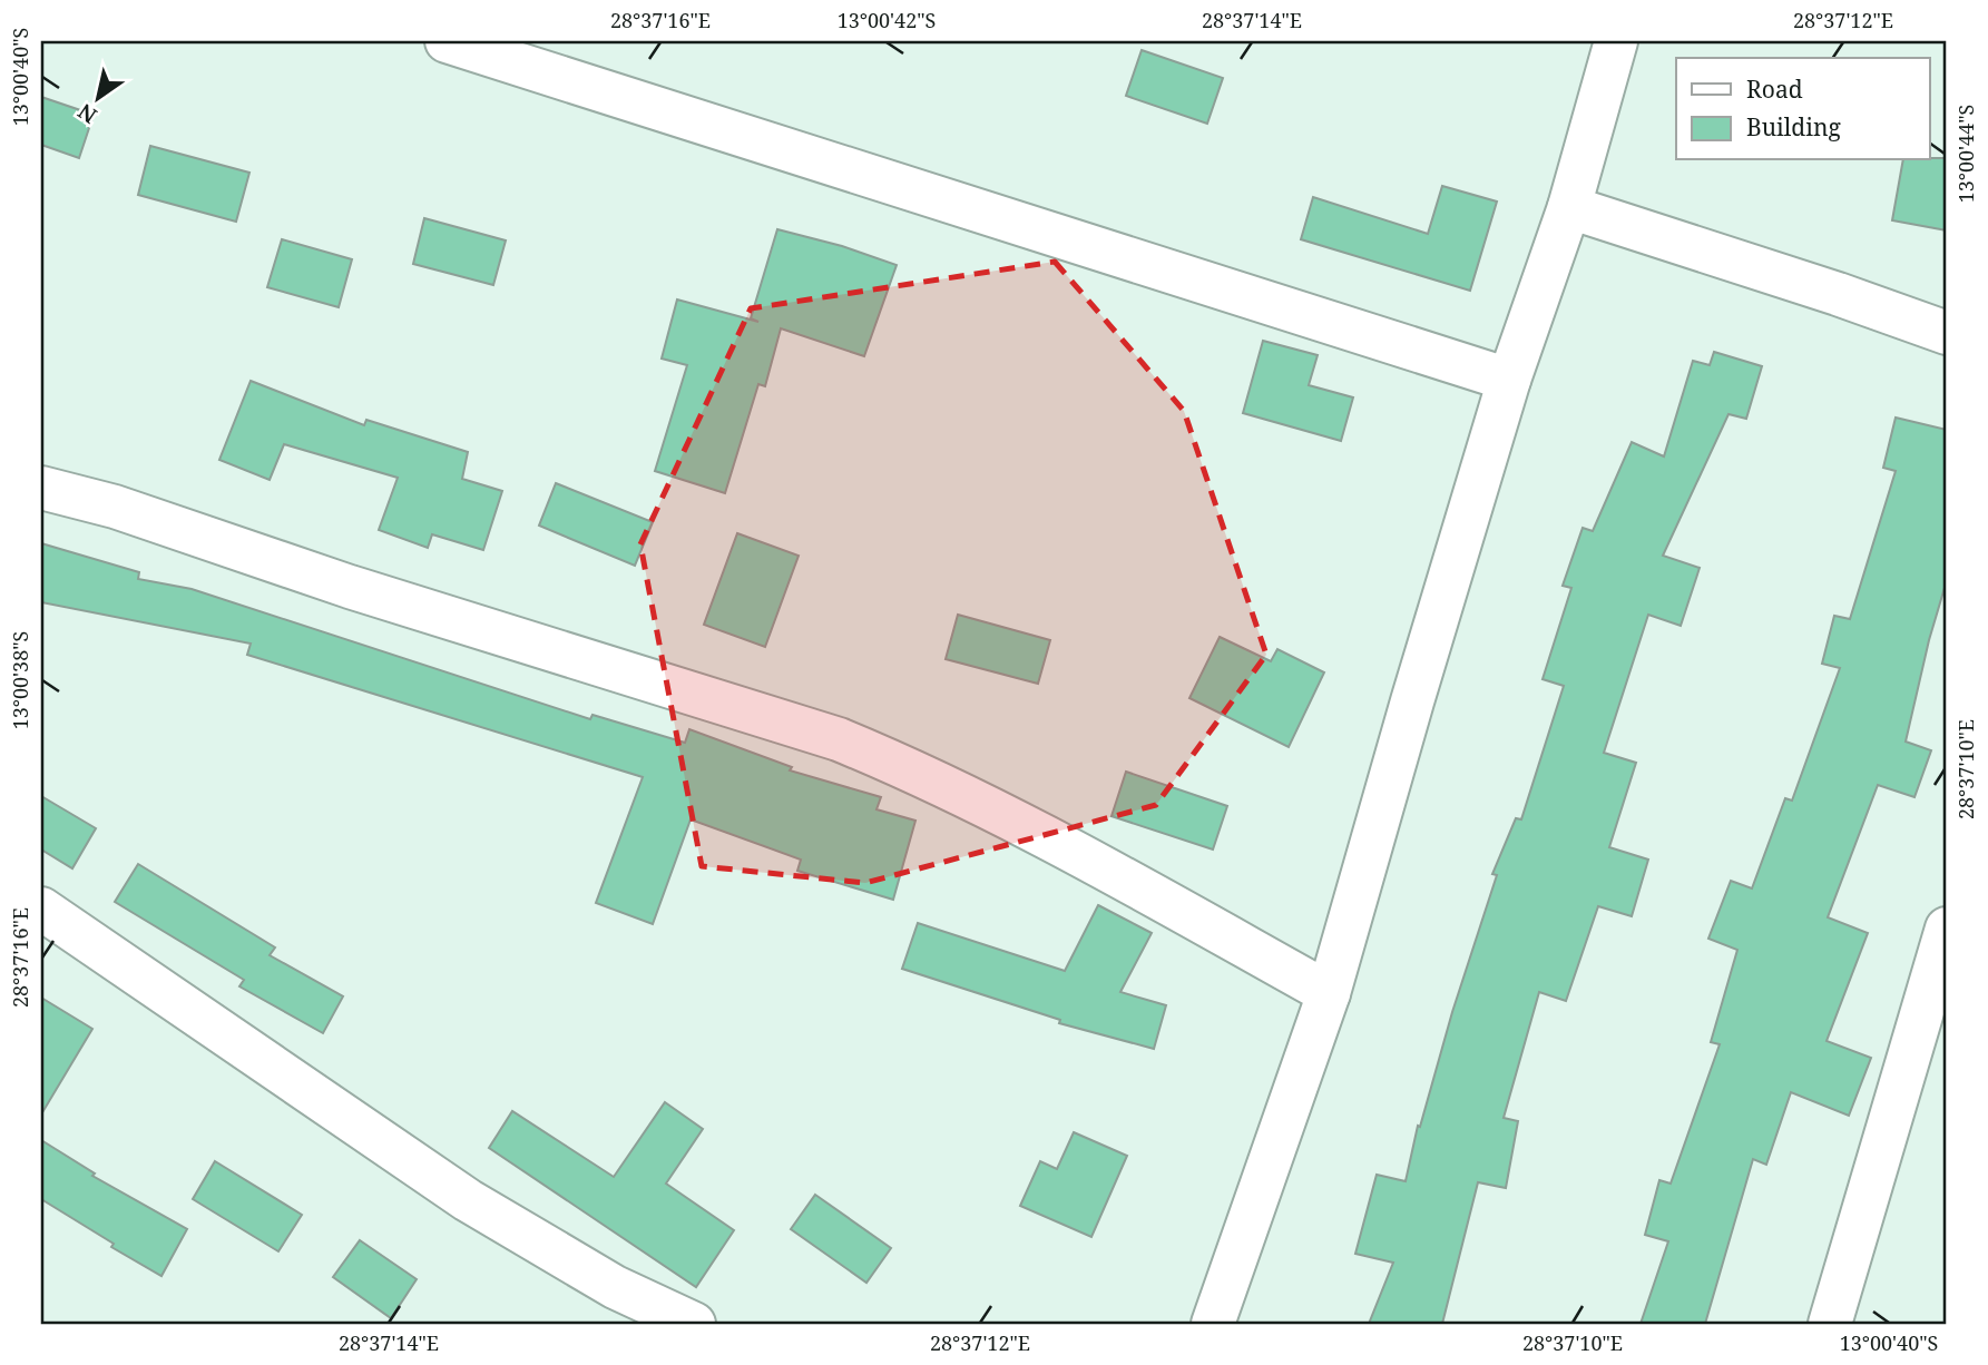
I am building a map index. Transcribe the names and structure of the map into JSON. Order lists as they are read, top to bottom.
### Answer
{
  "legend": ["Road", "Building"],
  "north": "bottom left",
  "coordinates": [
    "28°37'16\"E",
    "13°00'42\"S",
    "28°37'14\"E",
    "28°37'12\"E",
    "13°00'40\"S",
    "13°00'44\"S",
    "13°00'38\"S",
    "28°37'10\"E"
  ]
}
